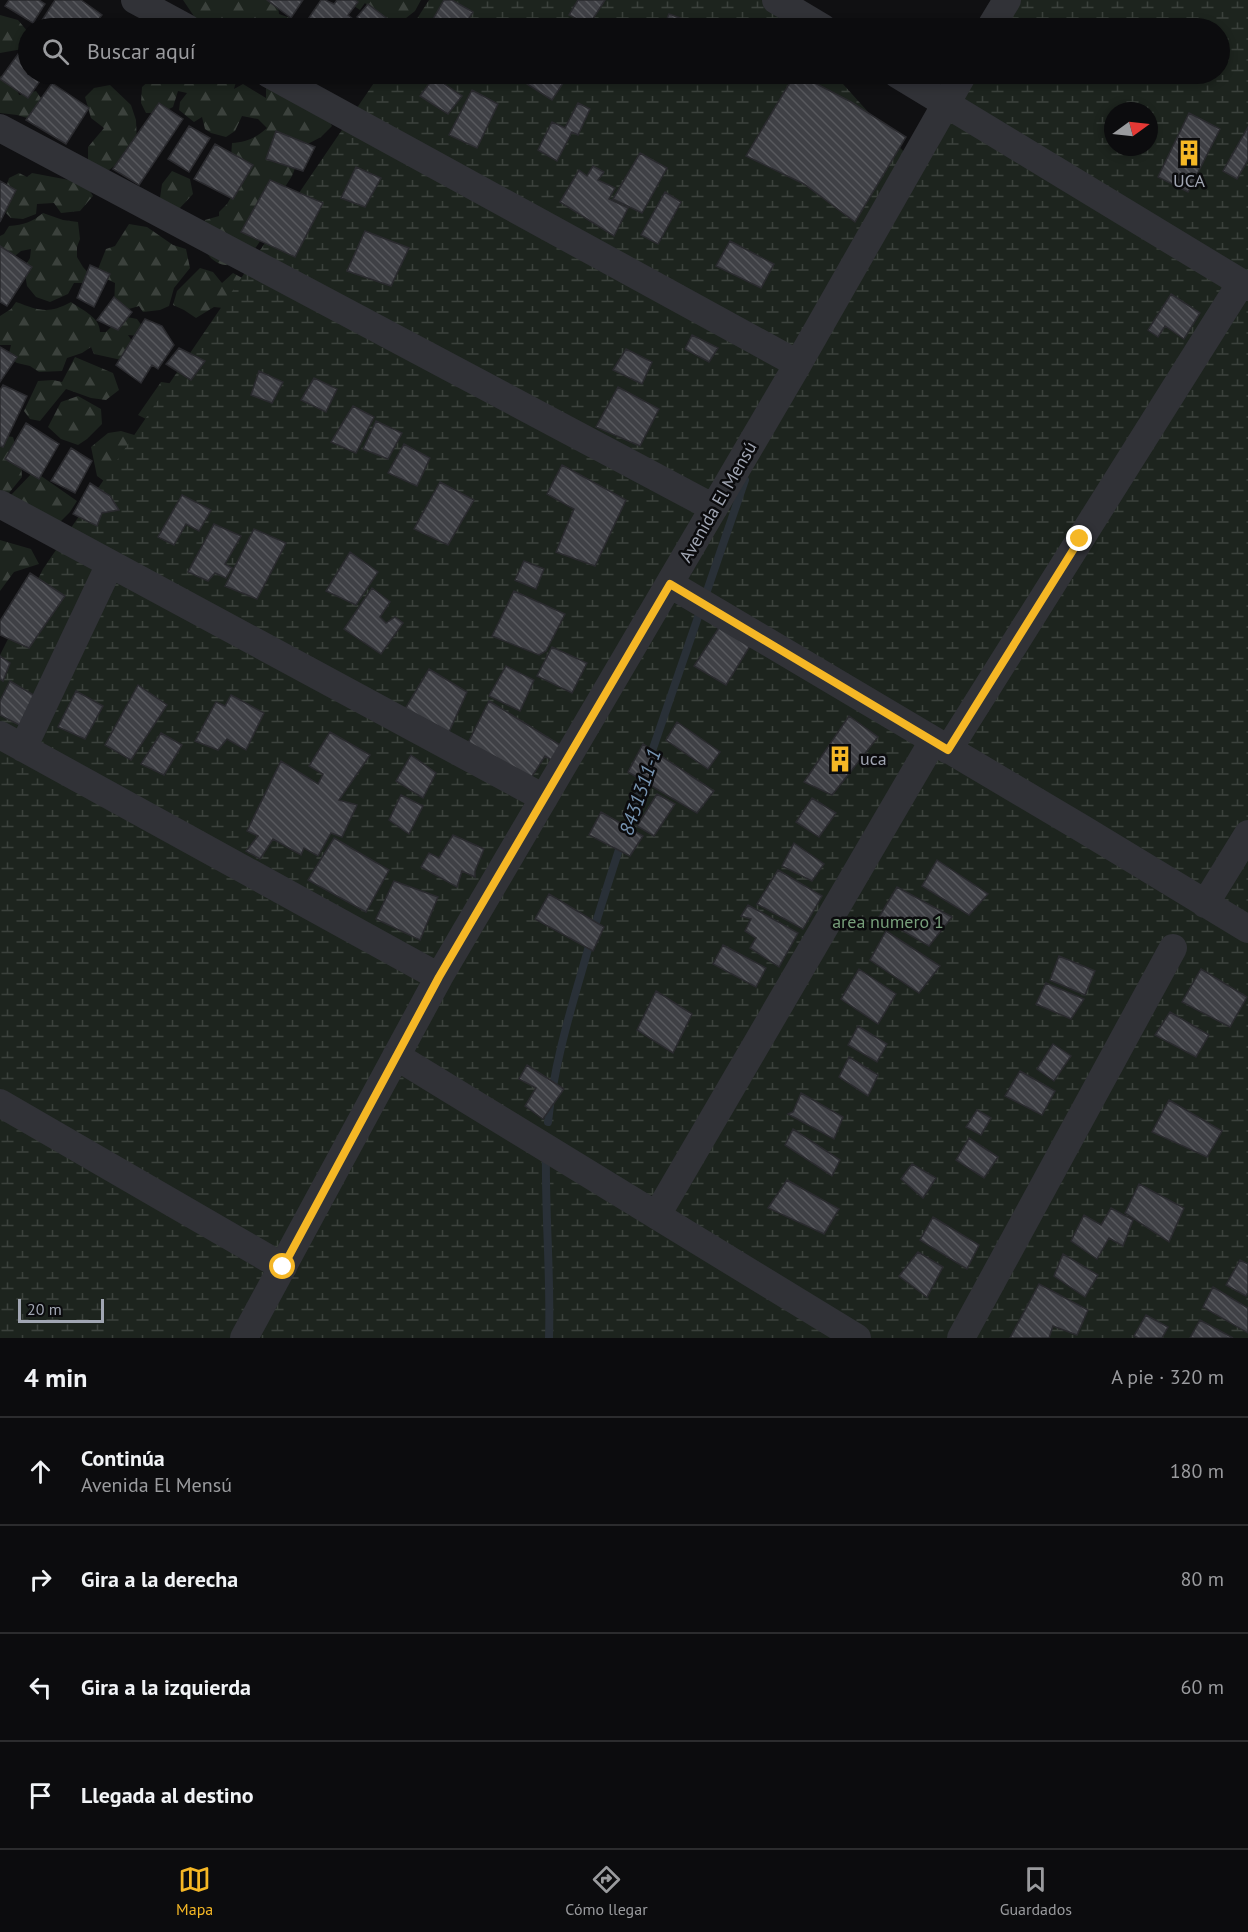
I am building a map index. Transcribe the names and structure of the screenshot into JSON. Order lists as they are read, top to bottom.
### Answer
{
  "streets": {
    "street": ["Avenida El Mensú"]
  },
  "water": ["8431311-1"],
  "parks": ["area numero 1"],
  "places": {
    "building": ["UCA", "uca"]
  },
  "scale_bar": "20 m",
  "north": "right",
  "page": {
    "search": "Buscar aquí",
    "scale": "20 m",
    "heading": ["4 min", "A pie · 320 m"],
    "list": [
      ["Continúa", "Avenida El Mensú", "180 m"],
      ["Gira a la derecha", "80 m"],
      ["Gira a la izquierda", "60 m"],
      "Llegada al destino"
    ],
    "nav": ["Mapa", "Cómo llegar", "Guardados"]
  }
}
